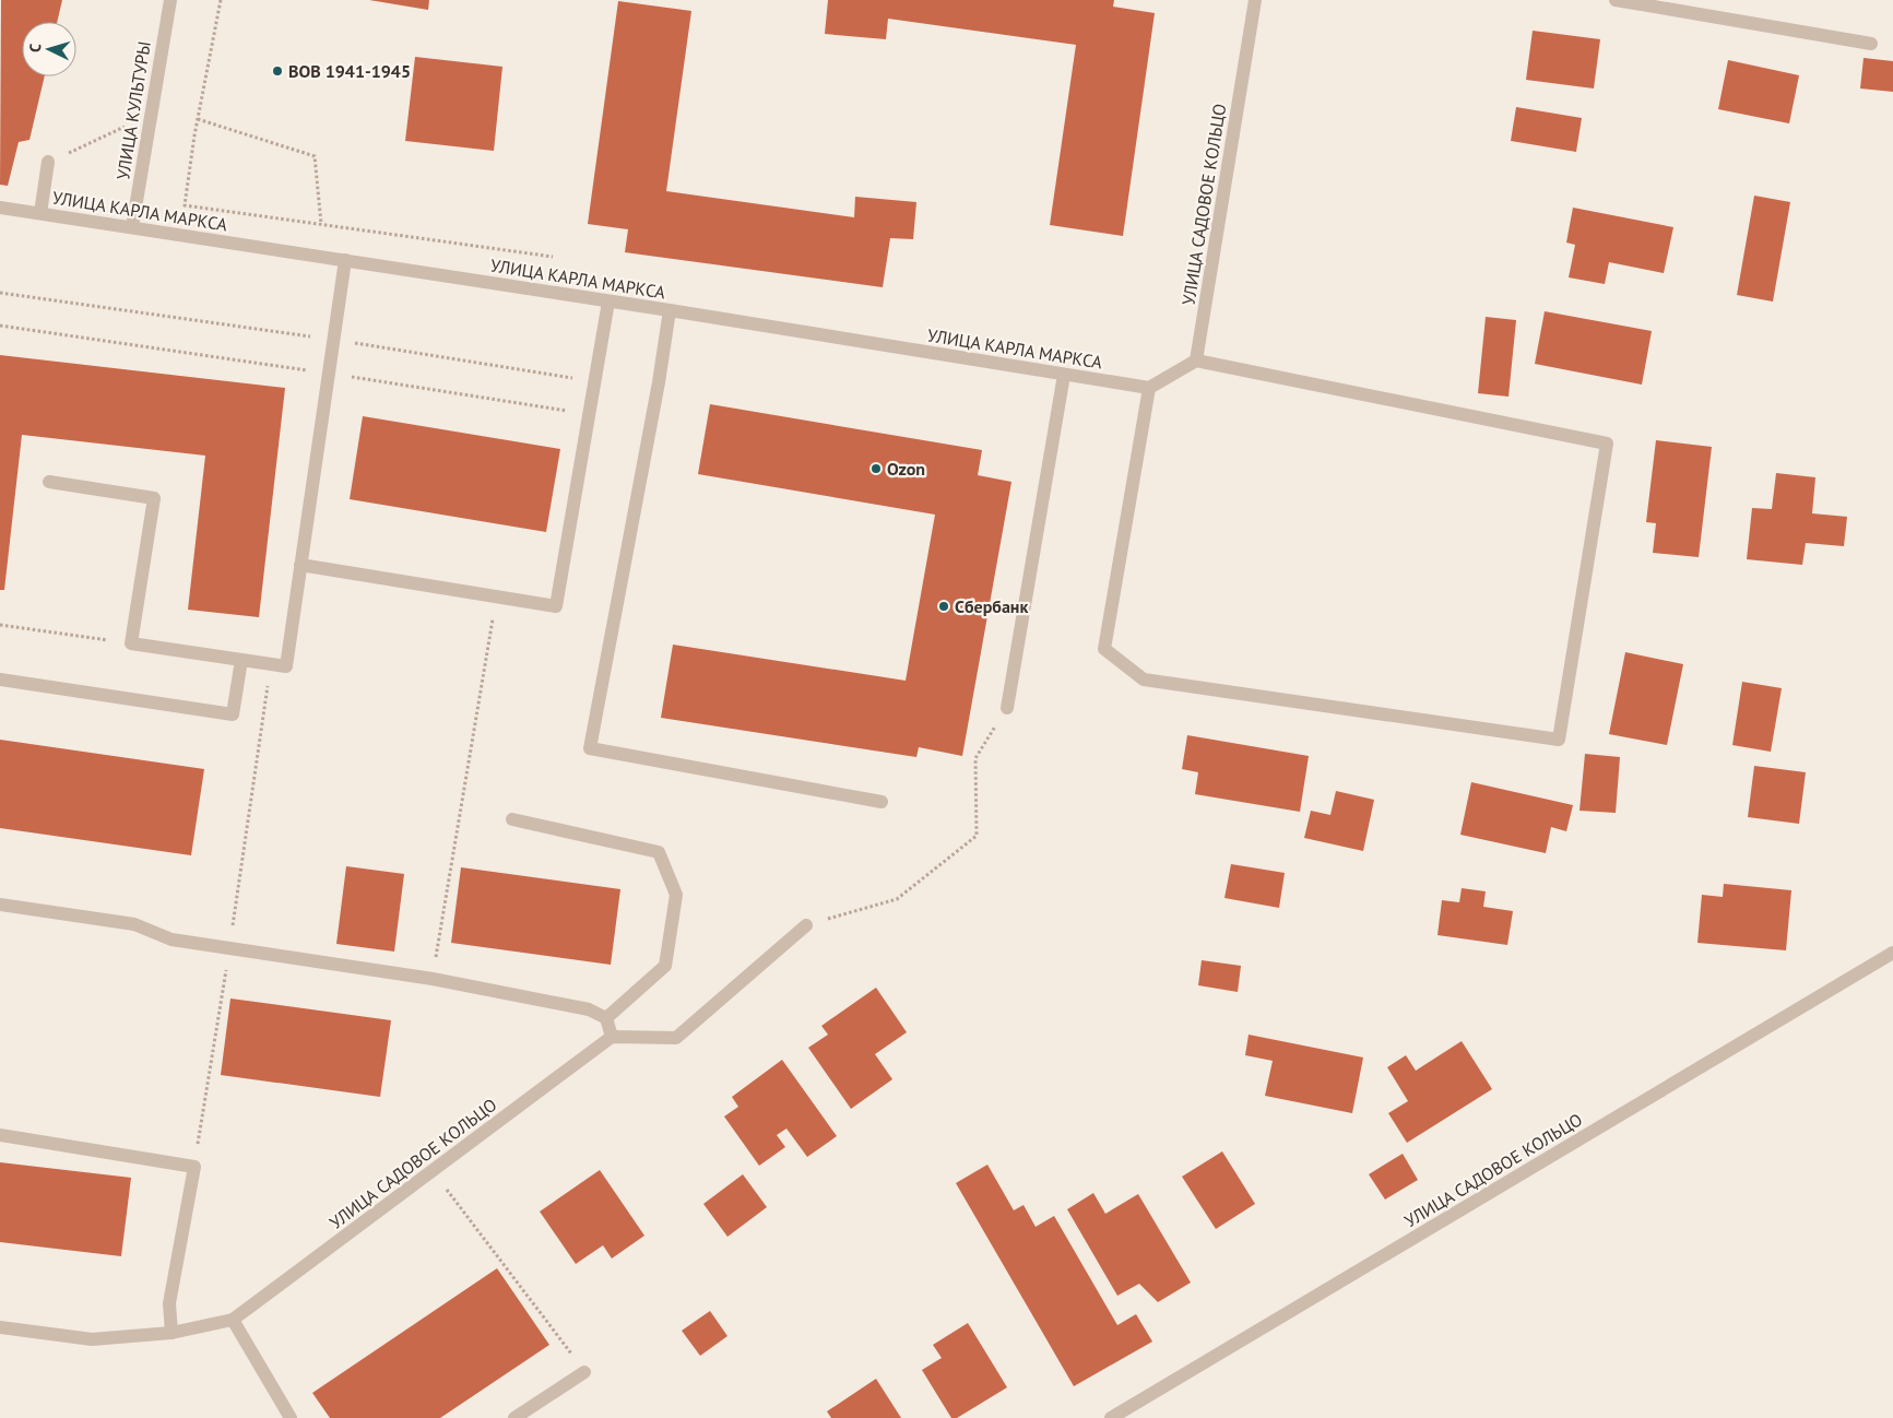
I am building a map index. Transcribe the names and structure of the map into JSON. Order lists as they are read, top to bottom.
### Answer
{
  "streets": {
    "street": ["УЛИЦА КУЛЬТУРЫ", "УЛИЦА САДОВОЕ КОЛЬЦО", "УЛИЦА КАРЛА МАРКСА"]
  },
  "crossings": [
    ["УЛИЦА КУЛЬТУРЫ", "УЛИЦА КАРЛА МАРКСА"]
  ],
  "places": ["ВОВ 1941-1945", "Ozon", "Сбербанк"],
  "north": "left"
}
